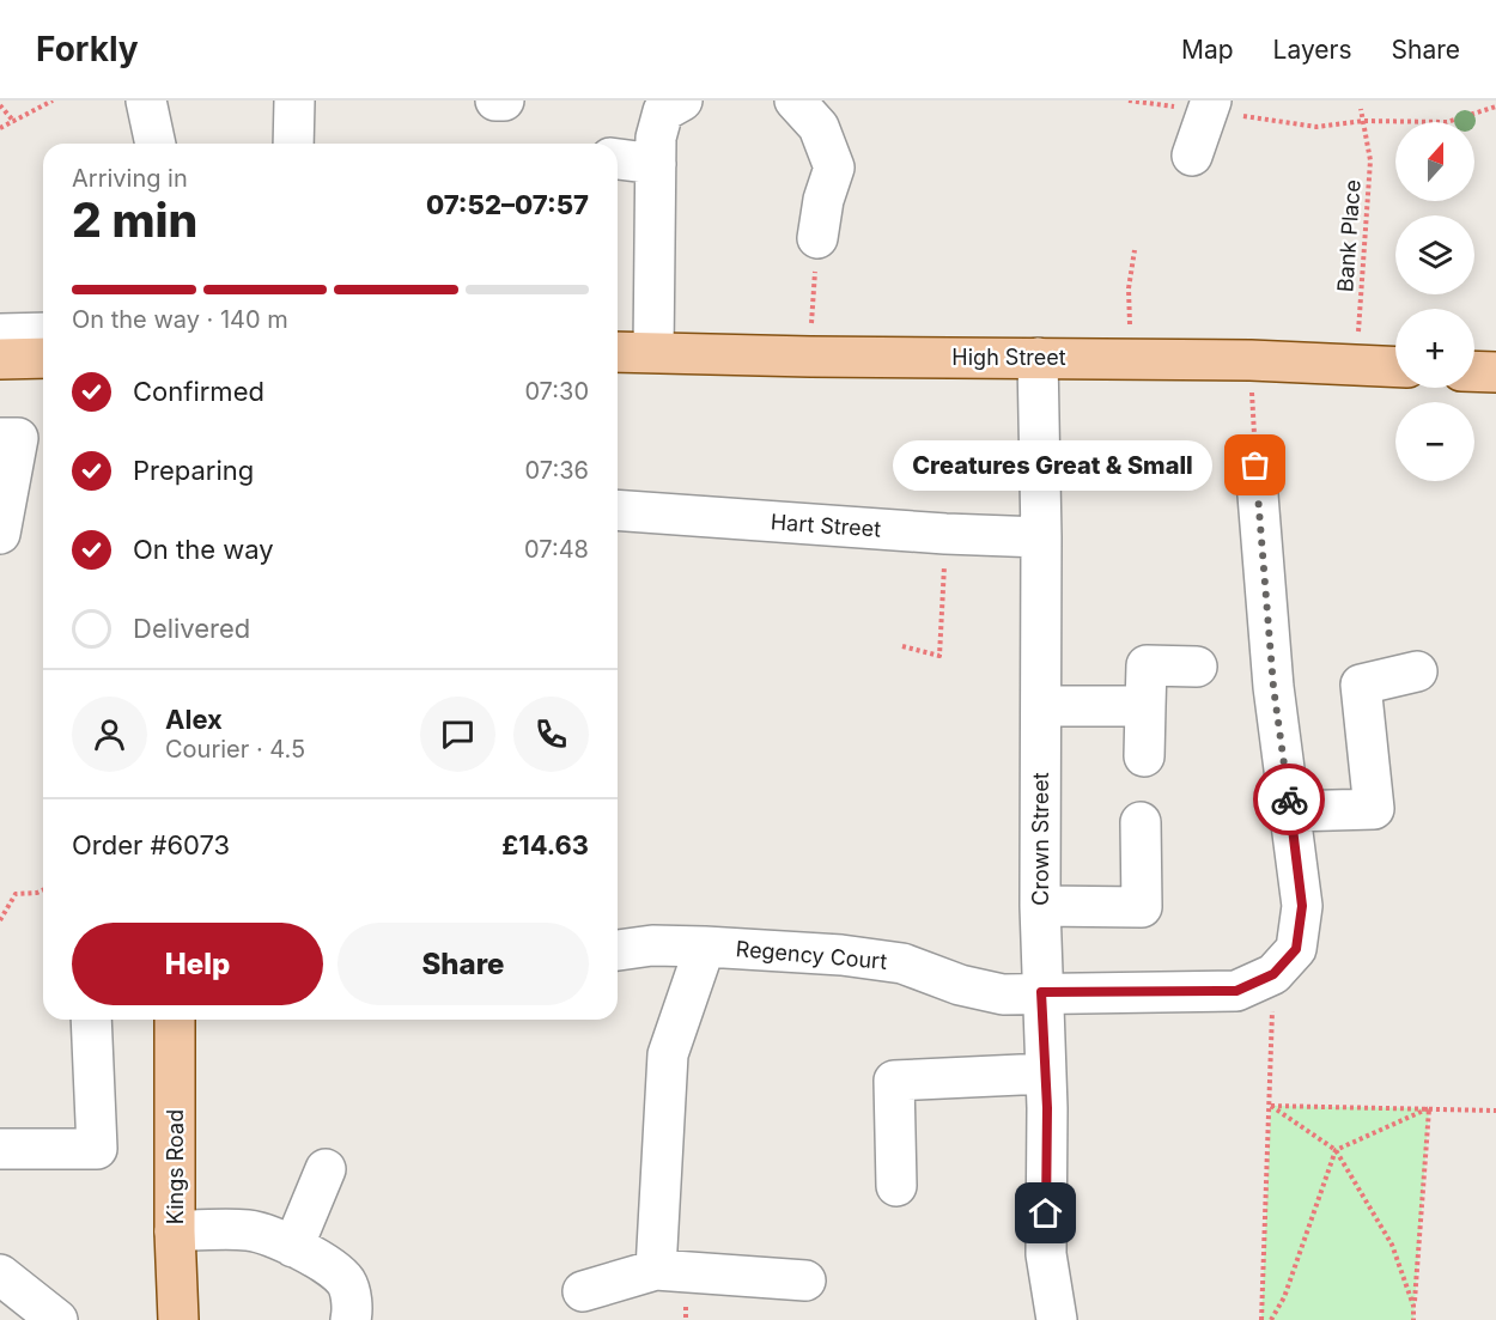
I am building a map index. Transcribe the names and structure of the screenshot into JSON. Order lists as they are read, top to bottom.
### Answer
{
  "streets": {
    "main road": ["High Street", "Kings Road"],
    "street": ["Hart Street", "Crown Street", "Regency Court"],
    "path": ["Bank Place"]
  },
  "crossings": [
    ["Bank Place", "High Street"],
    ["High Street", "Crown Street"],
    ["Hart Street", "Crown Street"],
    ["Crown Street", "Regency Court"]
  ],
  "places": ["Creatures Great & Small"],
  "north": "top",
  "page": {
    "header": "Forkly",
    "nav": ["Map", "Layers", "Share"],
    "map_buttons": ["+", "−"],
    "heading": ["2 min", "Arriving in", "07:52–07:57"],
    "panel": [
      "Alex",
      "Courier · 4.5",
      "Order #6073",
      "£14.63"
    ],
    "bar": "On the way · 140 m",
    "list": [
      ["Confirmed", "07:30"],
      ["Preparing", "07:36"],
      ["On the way", "07:48"],
      "Delivered"
    ],
    "bubble": "Creatures Great & Small",
    "buttons": ["Help", "Share"]
  }
}
